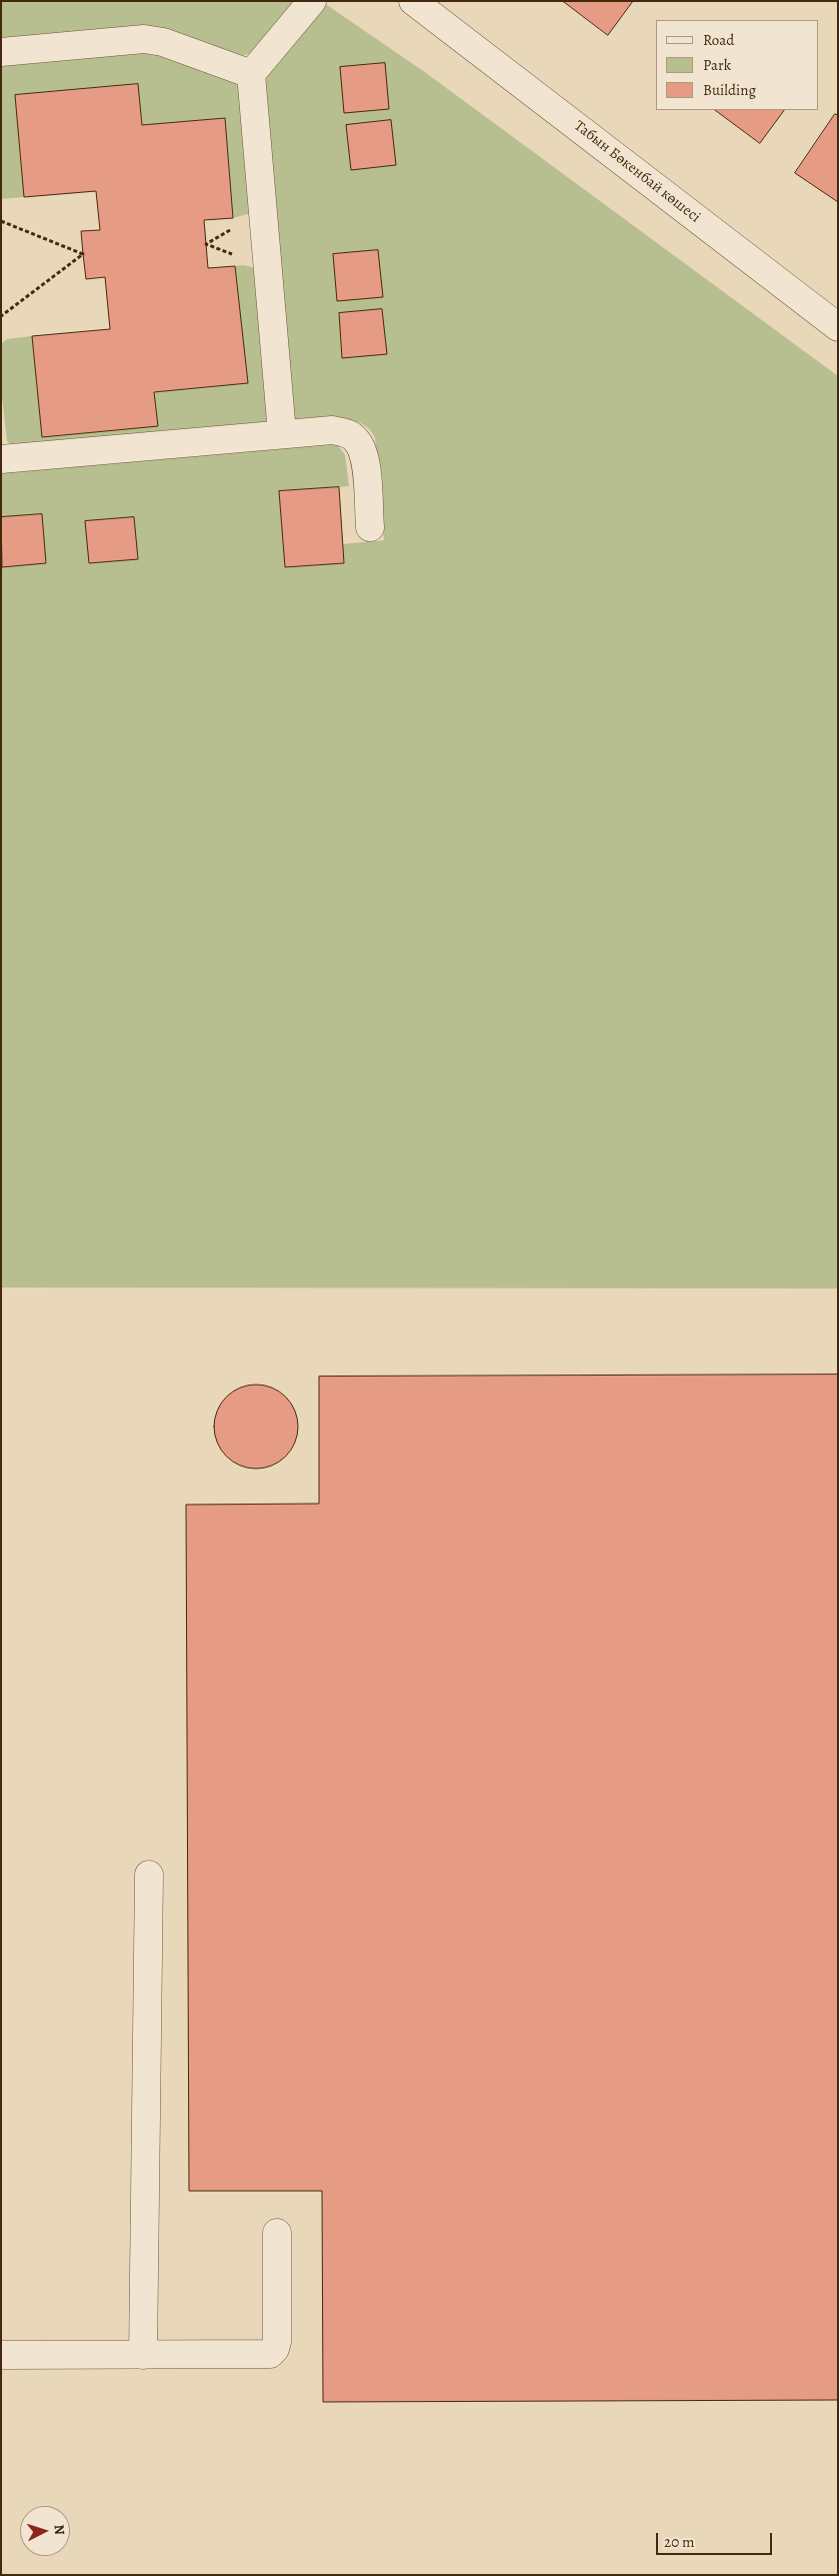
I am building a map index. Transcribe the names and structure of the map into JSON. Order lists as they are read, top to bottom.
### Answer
{
  "streets": {
    "street": ["Табын Бөкенбай көшесі"]
  },
  "legend": ["Road", "Park", "Building"],
  "scale_bar": "20 m",
  "north": "right"
}
